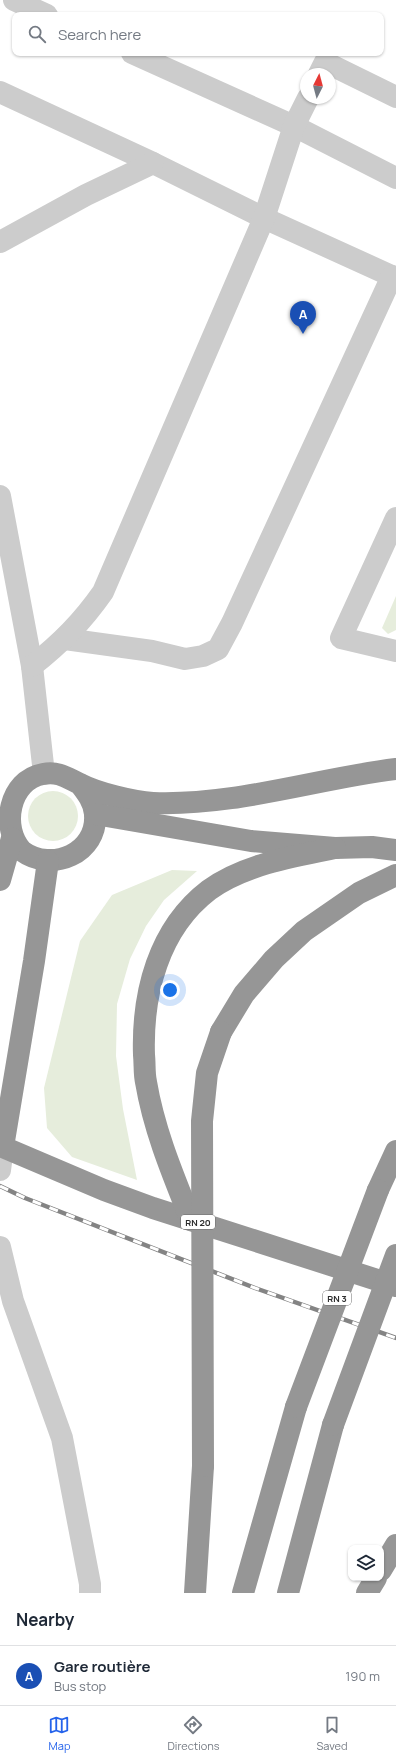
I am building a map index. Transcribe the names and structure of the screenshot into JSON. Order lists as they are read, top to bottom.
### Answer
{
  "streets": {
    "highway": ["RN 20", "RN 3"]
  },
  "north": "top",
  "page": {
    "search": "Search here",
    "pins": "A",
    "heading": "Nearby",
    "list": [
      {
        "mark": "A",
        "name": "Gare routière",
        "note": "Bus stop",
        "value": "190 m"
      }
    ],
    "nav": ["Map", "Directions", "Saved"]
  }
}
